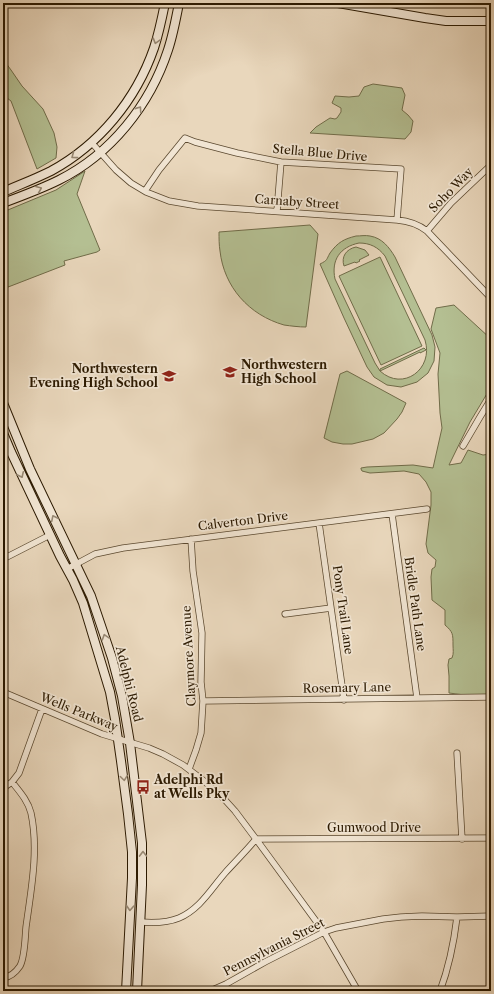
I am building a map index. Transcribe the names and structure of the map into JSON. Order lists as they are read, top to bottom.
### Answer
{
  "streets": {
    "main road": ["Adelphi Road"],
    "street": [
      "Stella Blue Drive",
      "Soho Way",
      "Carnaby Street",
      "Calverton Drive",
      "Bridle Path Lane",
      "Pony Trail Lane",
      "Claymore Avenue",
      "Rosemary Lane",
      "Wells Parkway",
      "Gumwood Drive",
      "Pennsylvania Street"
    ]
  },
  "crossings": [
    ["Stella Blue Drive", "Carnaby Street"],
    ["Soho Way", "Carnaby Street"],
    ["Calverton Drive", "Bridle Path Lane"],
    ["Calverton Drive", "Pony Trail Lane"],
    ["Calverton Drive", "Claymore Avenue"],
    ["Calverton Drive", "Adelphi Road"],
    ["Bridle Path Lane", "Rosemary Lane"],
    ["Pony Trail Lane", "Rosemary Lane"],
    ["Claymore Avenue", "Rosemary Lane"],
    ["Claymore Avenue", "Wells Parkway"],
    ["Adelphi Road", "Wells Parkway"],
    ["Wells Parkway", "Gumwood Drive"],
    ["Wells Parkway", "Pennsylvania Street"]
  ],
  "places": {
    "school or university": ["Northwestern High School", "Northwestern Evening High School"],
    "bus stop": ["Adelphi Rd at Wells Pky"]
  }
}
